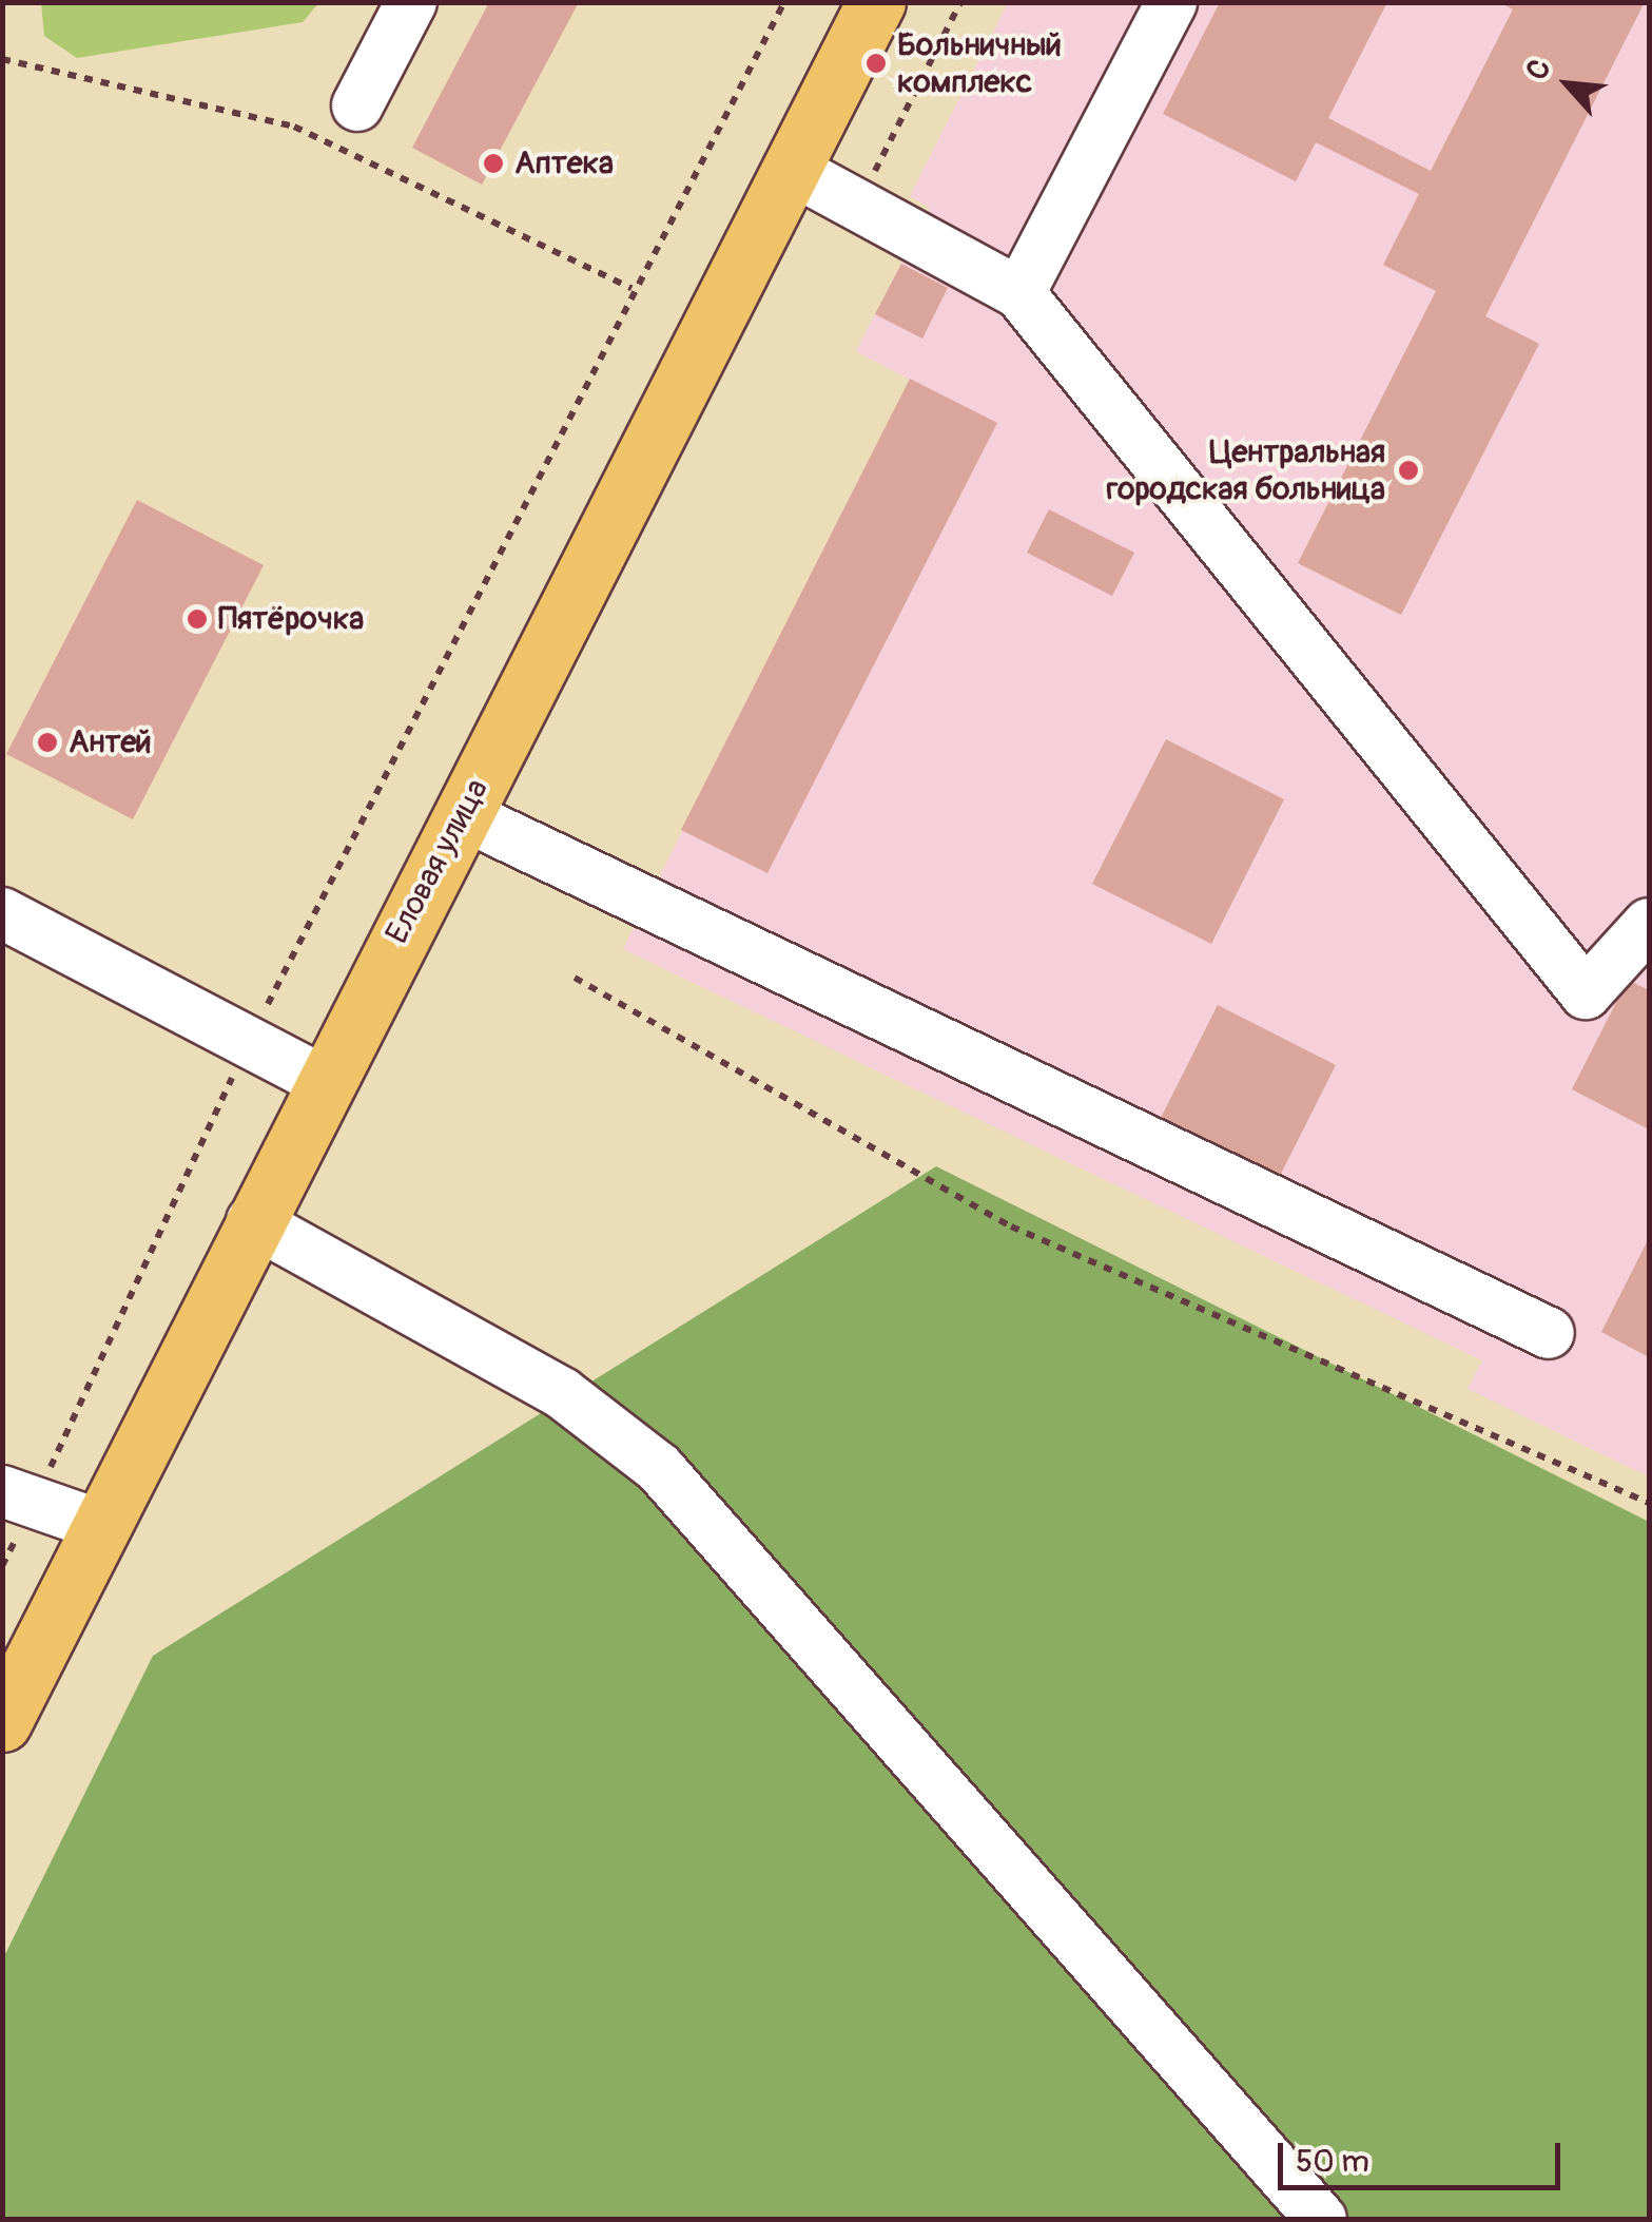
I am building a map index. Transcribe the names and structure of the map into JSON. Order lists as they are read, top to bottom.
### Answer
{
  "streets": {
    "main road": ["Еловая улица"]
  },
  "places": [
    "Больничный комплекс",
    "Аптека",
    "Центральная городская больница",
    "Пятёрочка",
    "Антей"
  ],
  "scale_bar": "50 m",
  "north": "top left"
}
